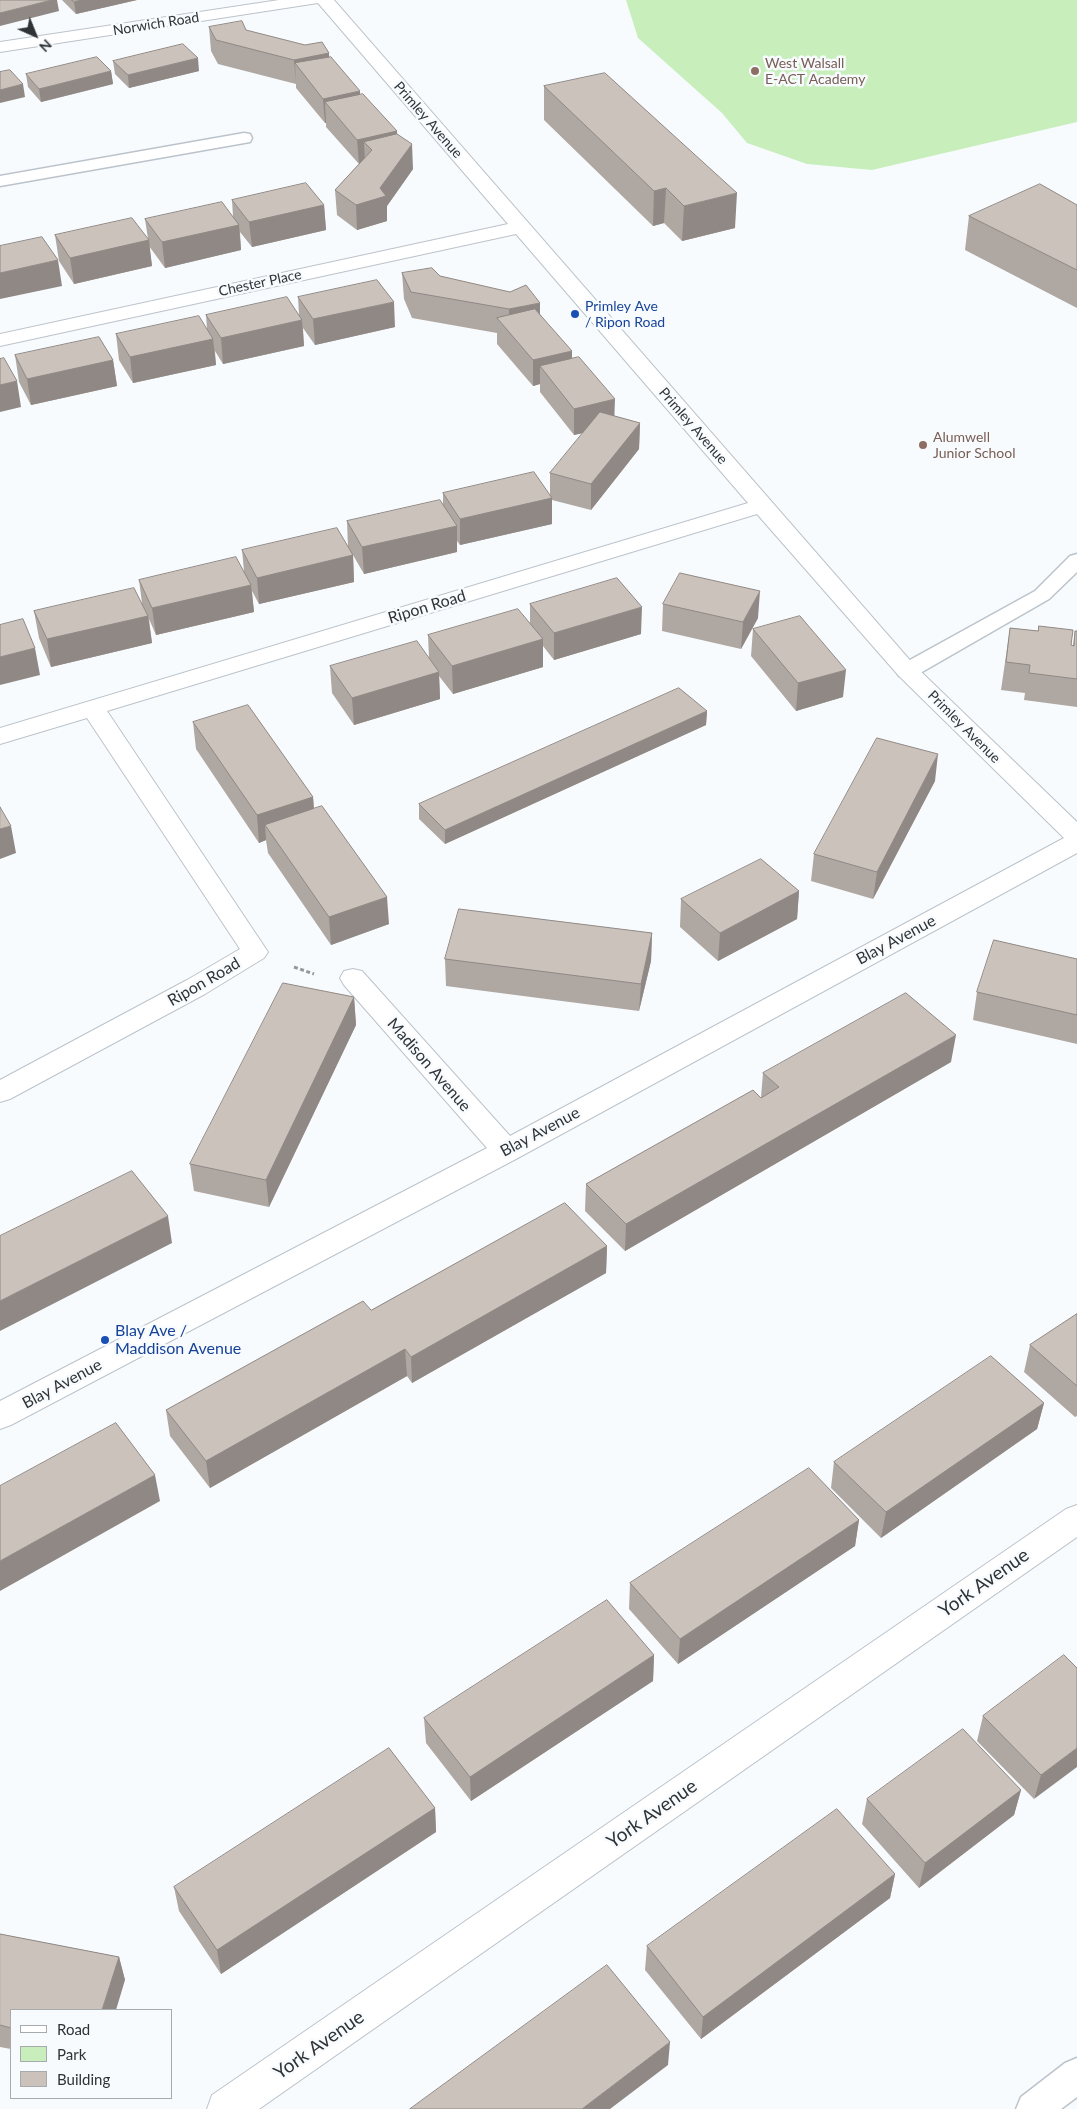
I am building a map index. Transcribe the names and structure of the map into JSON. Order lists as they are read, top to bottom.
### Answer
{
  "streets": {
    "street": [
      "Norwich Road",
      "Primley Avenue",
      "Chester Place",
      "Ripon Road",
      "Blay Avenue",
      "Madison Avenue",
      "York Avenue"
    ]
  },
  "crossings": [
    ["Primley Avenue", "Chester Place"],
    ["Primley Avenue", "Ripon Road"],
    ["Blay Avenue", "Madison Avenue"]
  ],
  "places": [
    "West Walsall E-ACT Academy",
    "Primley Ave / Ripon Road",
    "Alumwell Junior School",
    "Blay Ave / Maddison Avenue"
  ],
  "legend": ["Road", "Park", "Building"],
  "north": "bottom right"
}
